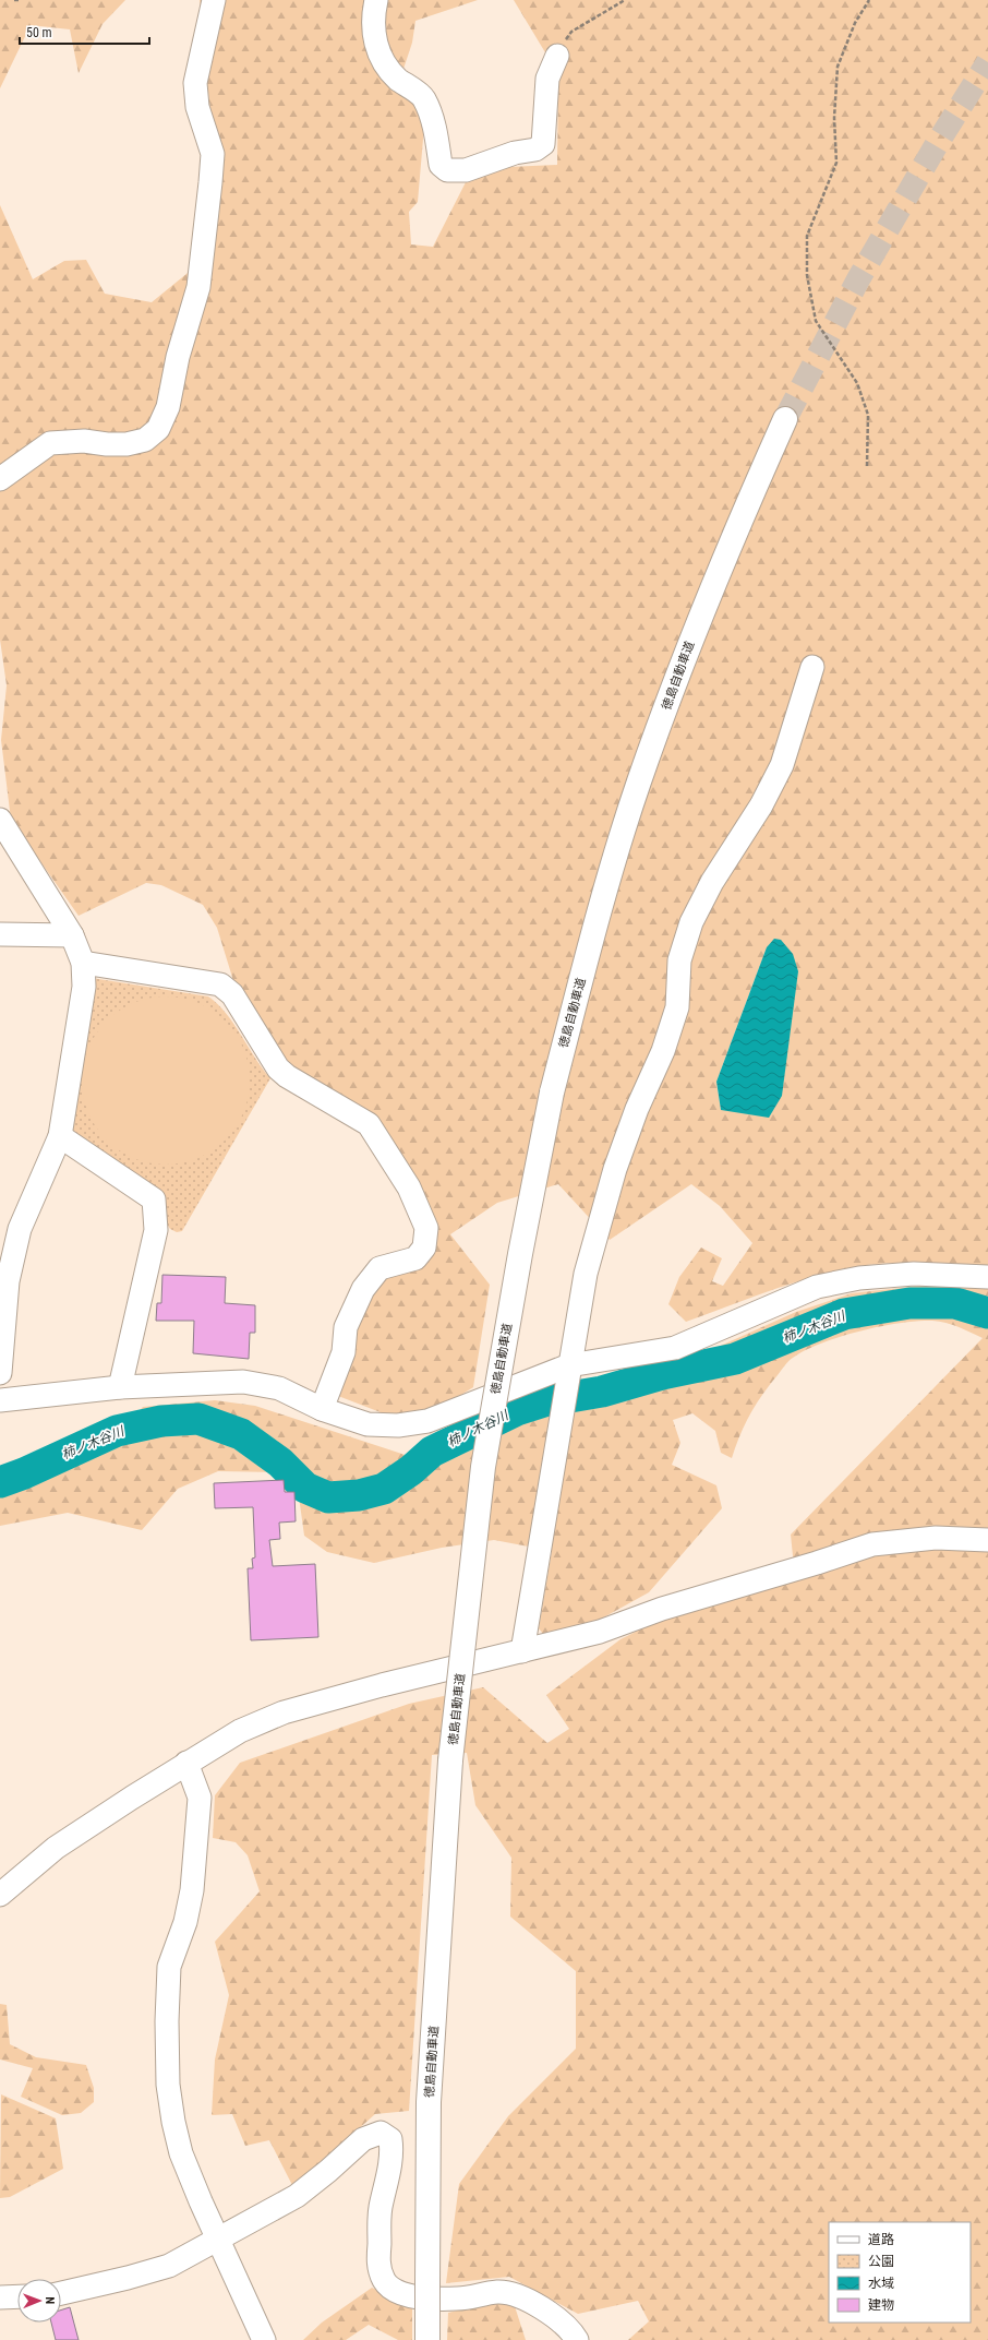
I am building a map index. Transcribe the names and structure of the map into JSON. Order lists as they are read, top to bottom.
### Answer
{
  "streets": {
    "highway": ["徳島自動車道"]
  },
  "water": ["柿ノ木谷川"],
  "legend": [
    "道路",
    "公園",
    "水域",
    "建物"
  ],
  "scale_bar": "50 m",
  "north": "right"
}
